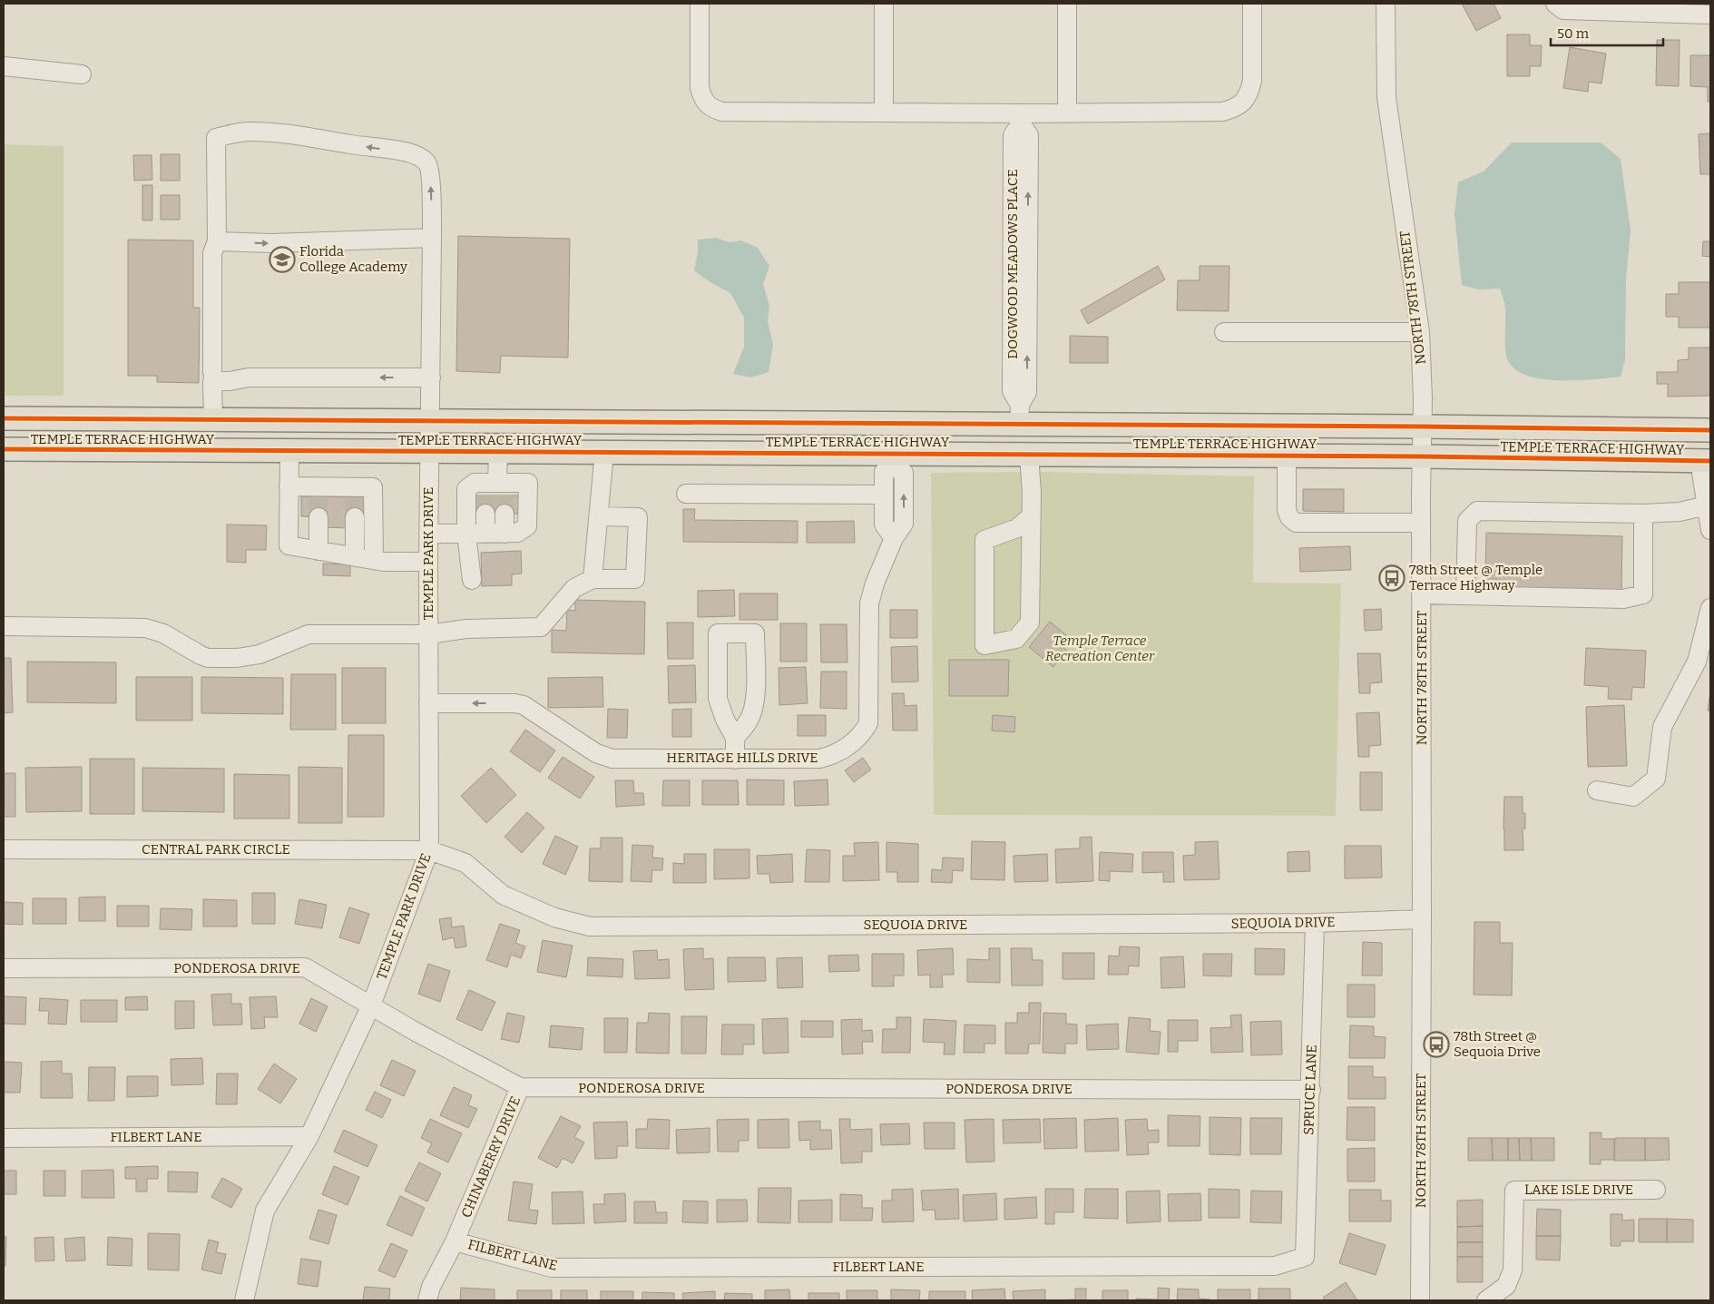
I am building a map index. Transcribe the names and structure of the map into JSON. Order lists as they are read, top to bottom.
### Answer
{
  "streets": {
    "main road": ["TEMPLE TERRACE HIGHWAY"],
    "street": [
      "DOGWOOD MEADOWS PLACE",
      "NORTH 78TH STREET",
      "TEMPLE PARK DRIVE",
      "HERITAGE HILLS DRIVE",
      "CENTRAL PARK CIRCLE",
      "SEQUOIA DRIVE",
      "PONDEROSA DRIVE",
      "SPRUCE LANE",
      "FILBERT LANE",
      "CHINABERRY DRIVE",
      "LAKE ISLE DRIVE"
    ]
  },
  "crossings": [
    ["DOGWOOD MEADOWS PLACE", "TEMPLE TERRACE HIGHWAY"],
    ["NORTH 78TH STREET", "TEMPLE TERRACE HIGHWAY"],
    ["NORTH 78TH STREET", "SEQUOIA DRIVE"],
    ["TEMPLE TERRACE HIGHWAY", "TEMPLE PARK DRIVE"],
    ["TEMPLE TERRACE HIGHWAY", "HERITAGE HILLS DRIVE"],
    ["TEMPLE PARK DRIVE", "HERITAGE HILLS DRIVE"],
    ["TEMPLE PARK DRIVE", "CENTRAL PARK CIRCLE"],
    ["TEMPLE PARK DRIVE", "SEQUOIA DRIVE"],
    ["TEMPLE PARK DRIVE", "PONDEROSA DRIVE"],
    ["TEMPLE PARK DRIVE", "FILBERT LANE"],
    ["CENTRAL PARK CIRCLE", "SEQUOIA DRIVE"],
    ["SEQUOIA DRIVE", "SPRUCE LANE"],
    ["PONDEROSA DRIVE", "SPRUCE LANE"],
    ["PONDEROSA DRIVE", "CHINABERRY DRIVE"],
    ["SPRUCE LANE", "FILBERT LANE"],
    ["FILBERT LANE", "CHINABERRY DRIVE"]
  ],
  "one_way": ["HERITAGE HILLS DRIVE"],
  "parks": ["Temple Terrace Recreation Center"],
  "places": {
    "school or university": ["Florida College Academy"],
    "bus stop": ["78th Street @ Temple Terrace Highway", "78th Street @ Sequoia Drive"]
  },
  "scale_bar": "50 m"
}
